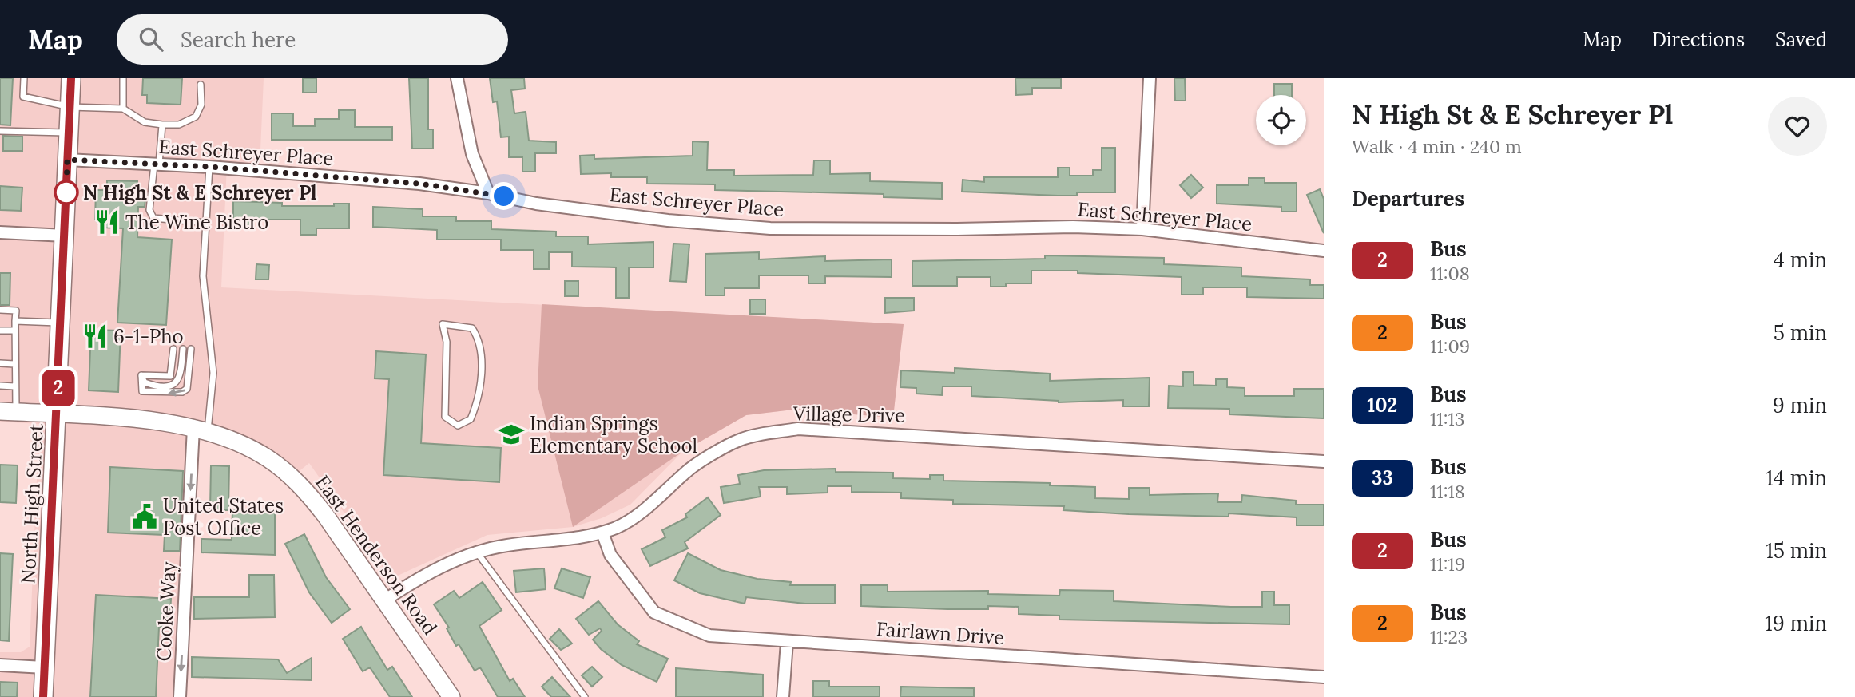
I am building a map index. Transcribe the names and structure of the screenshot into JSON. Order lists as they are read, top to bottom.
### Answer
{
  "streets": {
    "main road": ["North High Street", "East Henderson Road"],
    "street": [
      "East Schreyer Place",
      "Village Drive",
      "Cooke Way",
      "Fairlawn Drive"
    ]
  },
  "crossings": [
    ["East Schreyer Place", "North High Street"],
    ["Village Drive", "East Henderson Road"],
    ["Village Drive", "Fairlawn Drive"],
    ["North High Street", "East Henderson Road"],
    ["East Henderson Road", "Cooke Way"]
  ],
  "one_way": ["Cooke Way"],
  "places": {
    "other": ["N High St & E Schreyer Pl"],
    "restaurant": ["The Wine Bistro", "6-1-Pho"],
    "school or university": ["Indian Springs Elementary School"],
    "public building": ["United States Post Office"]
  },
  "lines": ["bus line 2"],
  "page": {
    "header": "Map",
    "search": "Search here",
    "nav": ["Map", "Directions", "Saved"],
    "on_map": "2",
    "heading": [
      ["N High St & E Schreyer Pl", "Walk · 4 min · 240 m"],
      "Departures"
    ],
    "list": [
      {
        "mark": "2",
        "name": "Bus",
        "note": "11:08",
        "value": "4 min"
      },
      {
        "mark": "2",
        "name": "Bus",
        "note": "11:09",
        "value": "5 min"
      },
      {
        "mark": "102",
        "name": "Bus",
        "note": "11:13",
        "value": "9 min"
      },
      {
        "mark": "33",
        "name": "Bus",
        "note": "11:18",
        "value": "14 min"
      },
      {
        "mark": "2",
        "name": "Bus",
        "note": "11:19",
        "value": "15 min"
      },
      {
        "mark": "2",
        "name": "Bus",
        "note": "11:23",
        "value": "19 min"
      }
    ]
  }
}
